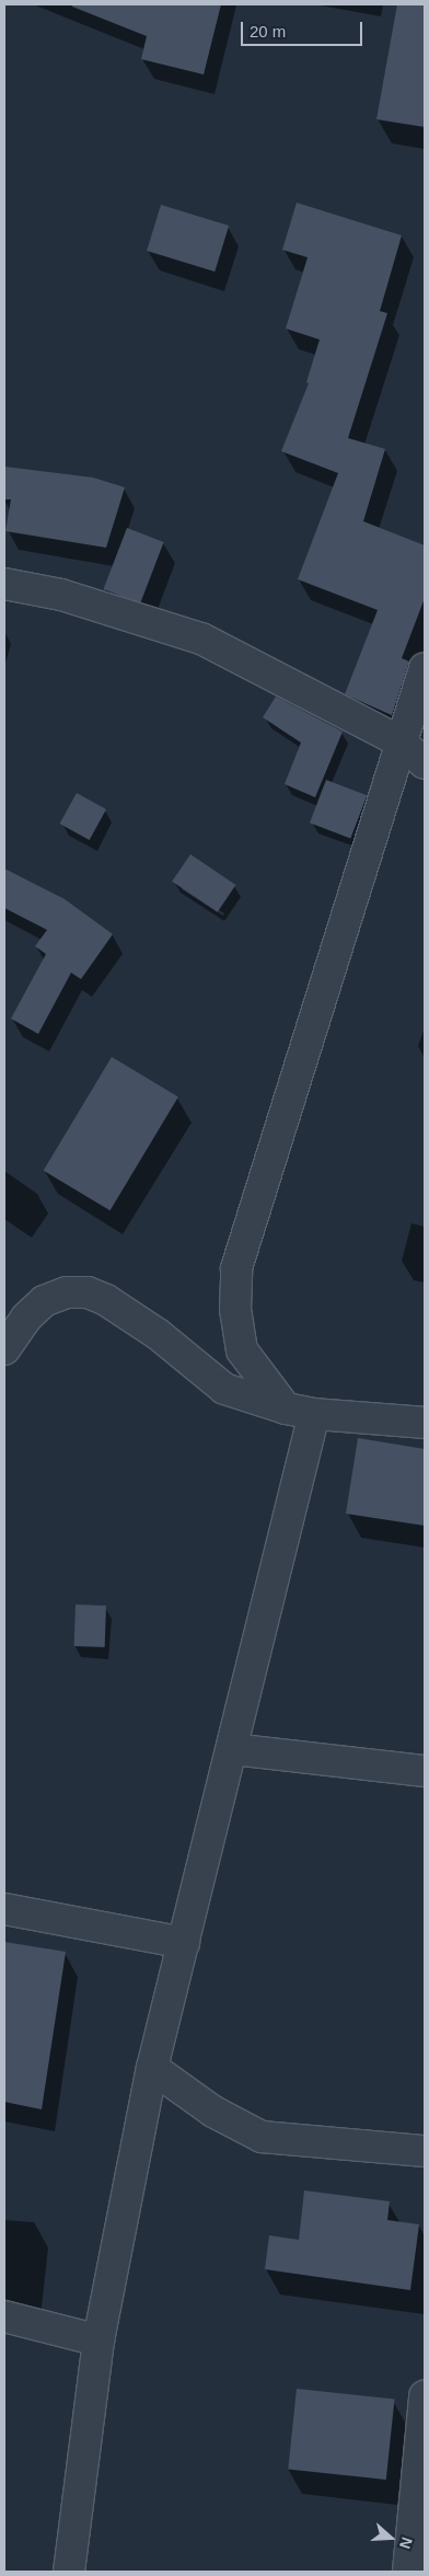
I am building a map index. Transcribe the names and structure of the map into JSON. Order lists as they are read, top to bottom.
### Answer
{
  "scale_bar": "20 m",
  "north": "right"
}
